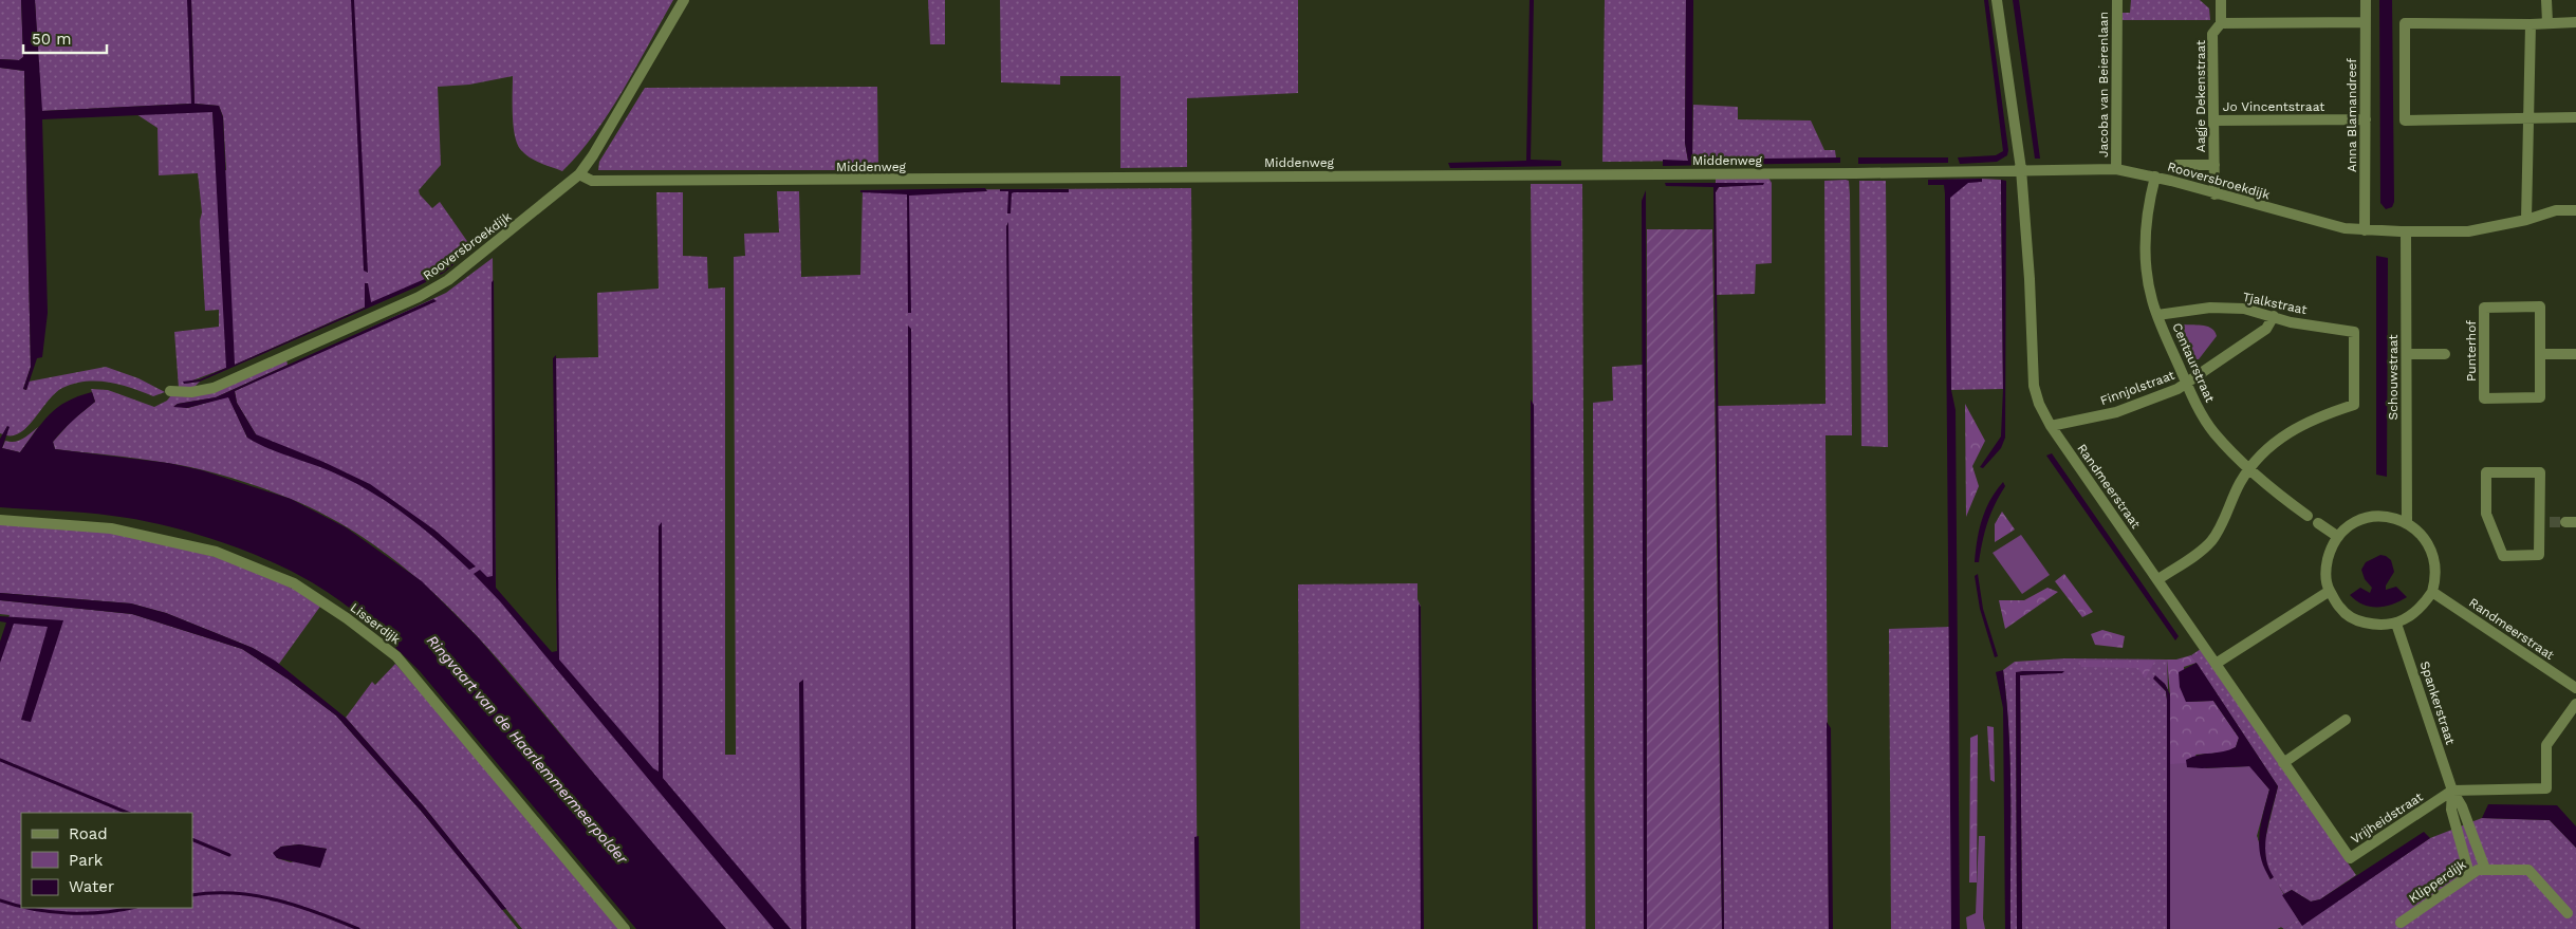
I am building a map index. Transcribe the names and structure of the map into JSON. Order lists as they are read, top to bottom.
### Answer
{
  "streets": {
    "street": [
      "Jacoba van Beierenlaan",
      "Aagje Dekenstraat",
      "Jo Vincentstraat",
      "Anna Blamandreef",
      "Middenweg",
      "Rooversbroekdijk",
      "Tjalkstraat",
      "Punterhof",
      "Centaurstraat",
      "Schouwstraat",
      "Finnjolstraat",
      "Randmeerstraat",
      "Lisserdijk",
      "Spankerstraat",
      "Vrijheidstraat",
      "Klipperdijk"
    ]
  },
  "crossings": [
    ["Jacoba van Beierenlaan", "Rooversbroekdijk"],
    ["Aagje Dekenstraat", "Jo Vincentstraat"],
    ["Aagje Dekenstraat", "Rooversbroekdijk"],
    ["Jo Vincentstraat", "Anna Blamandreef"],
    ["Anna Blamandreef", "Rooversbroekdijk"],
    ["Middenweg", "Rooversbroekdijk"],
    ["Middenweg", "Randmeerstraat"],
    ["Rooversbroekdijk", "Centaurstraat"],
    ["Rooversbroekdijk", "Schouwstraat"],
    ["Rooversbroekdijk", "Randmeerstraat"],
    ["Tjalkstraat", "Centaurstraat"],
    ["Tjalkstraat", "Finnjolstraat"],
    ["Centaurstraat", "Finnjolstraat"],
    ["Schouwstraat", "Randmeerstraat"],
    ["Schouwstraat", "Spankerstraat"],
    ["Finnjolstraat", "Randmeerstraat"],
    ["Randmeerstraat", "Spankerstraat"],
    ["Randmeerstraat", "Vrijheidstraat"],
    ["Spankerstraat", "Vrijheidstraat"],
    ["Spankerstraat", "Klipperdijk"]
  ],
  "water": ["Ringvaart van de Haarlemmermeerpolder"],
  "legend": ["Road", "Park", "Water"],
  "scale_bar": "50 m"
}
